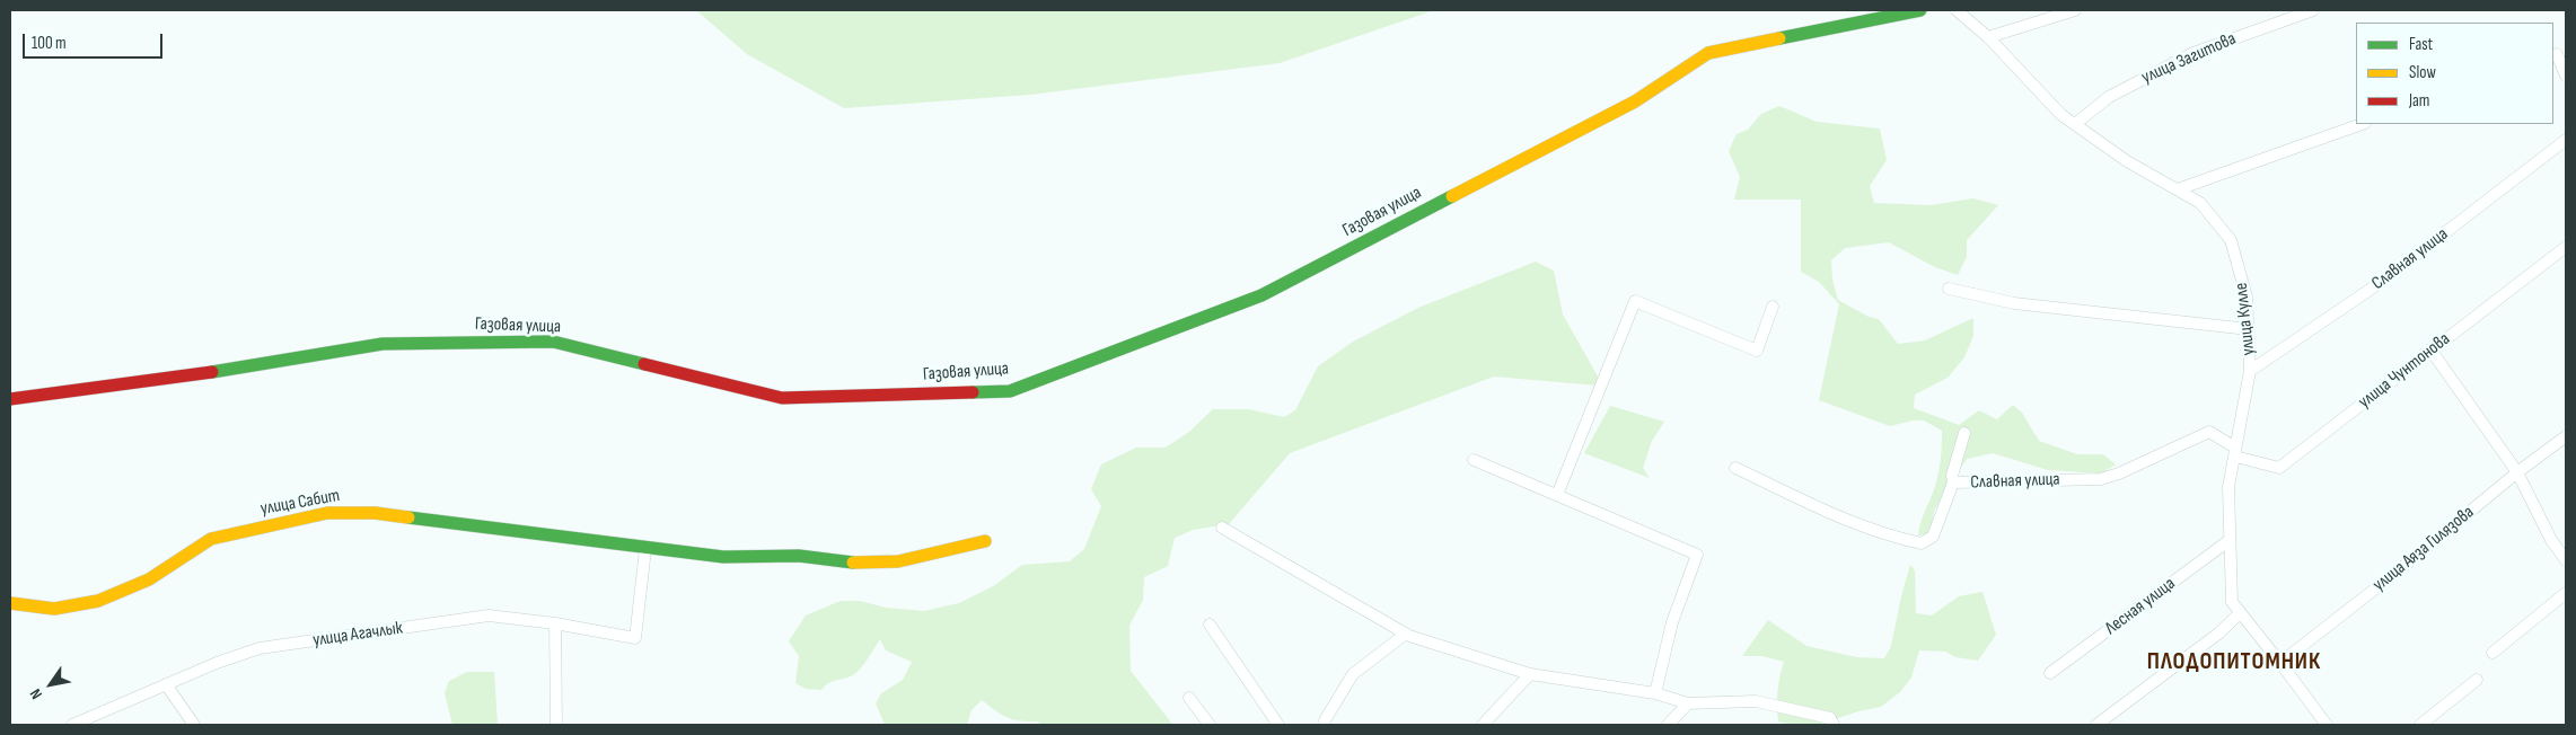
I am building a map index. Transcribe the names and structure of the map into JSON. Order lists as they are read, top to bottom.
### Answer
{
  "streets": {
    "street": [
      "улица Загитова",
      "Газовая улица",
      "Славная улица",
      "улица Кулле",
      "улица Чунтонова",
      "улица Сабит",
      "улица Аяза Гилязова",
      "Лесная улица",
      "улица Агачлык"
    ]
  },
  "crossings": [
    ["улица Загитова", "улица Кулле"],
    ["Славная улица", "улица Кулле"],
    ["Славная улица", "улица Чунтонова"],
    ["улица Кулле", "улица Чунтонова"],
    ["улица Кулле", "улица Аяза Гилязова"],
    ["улица Кулле", "Лесная улица"],
    ["улица Сабит", "улица Агачлык"]
  ],
  "districts": ["ПЛОДОПИТОМНИК"],
  "legend": ["Fast", "Slow", "Jam"],
  "scale_bar": "100 m",
  "north": "bottom left"
}
